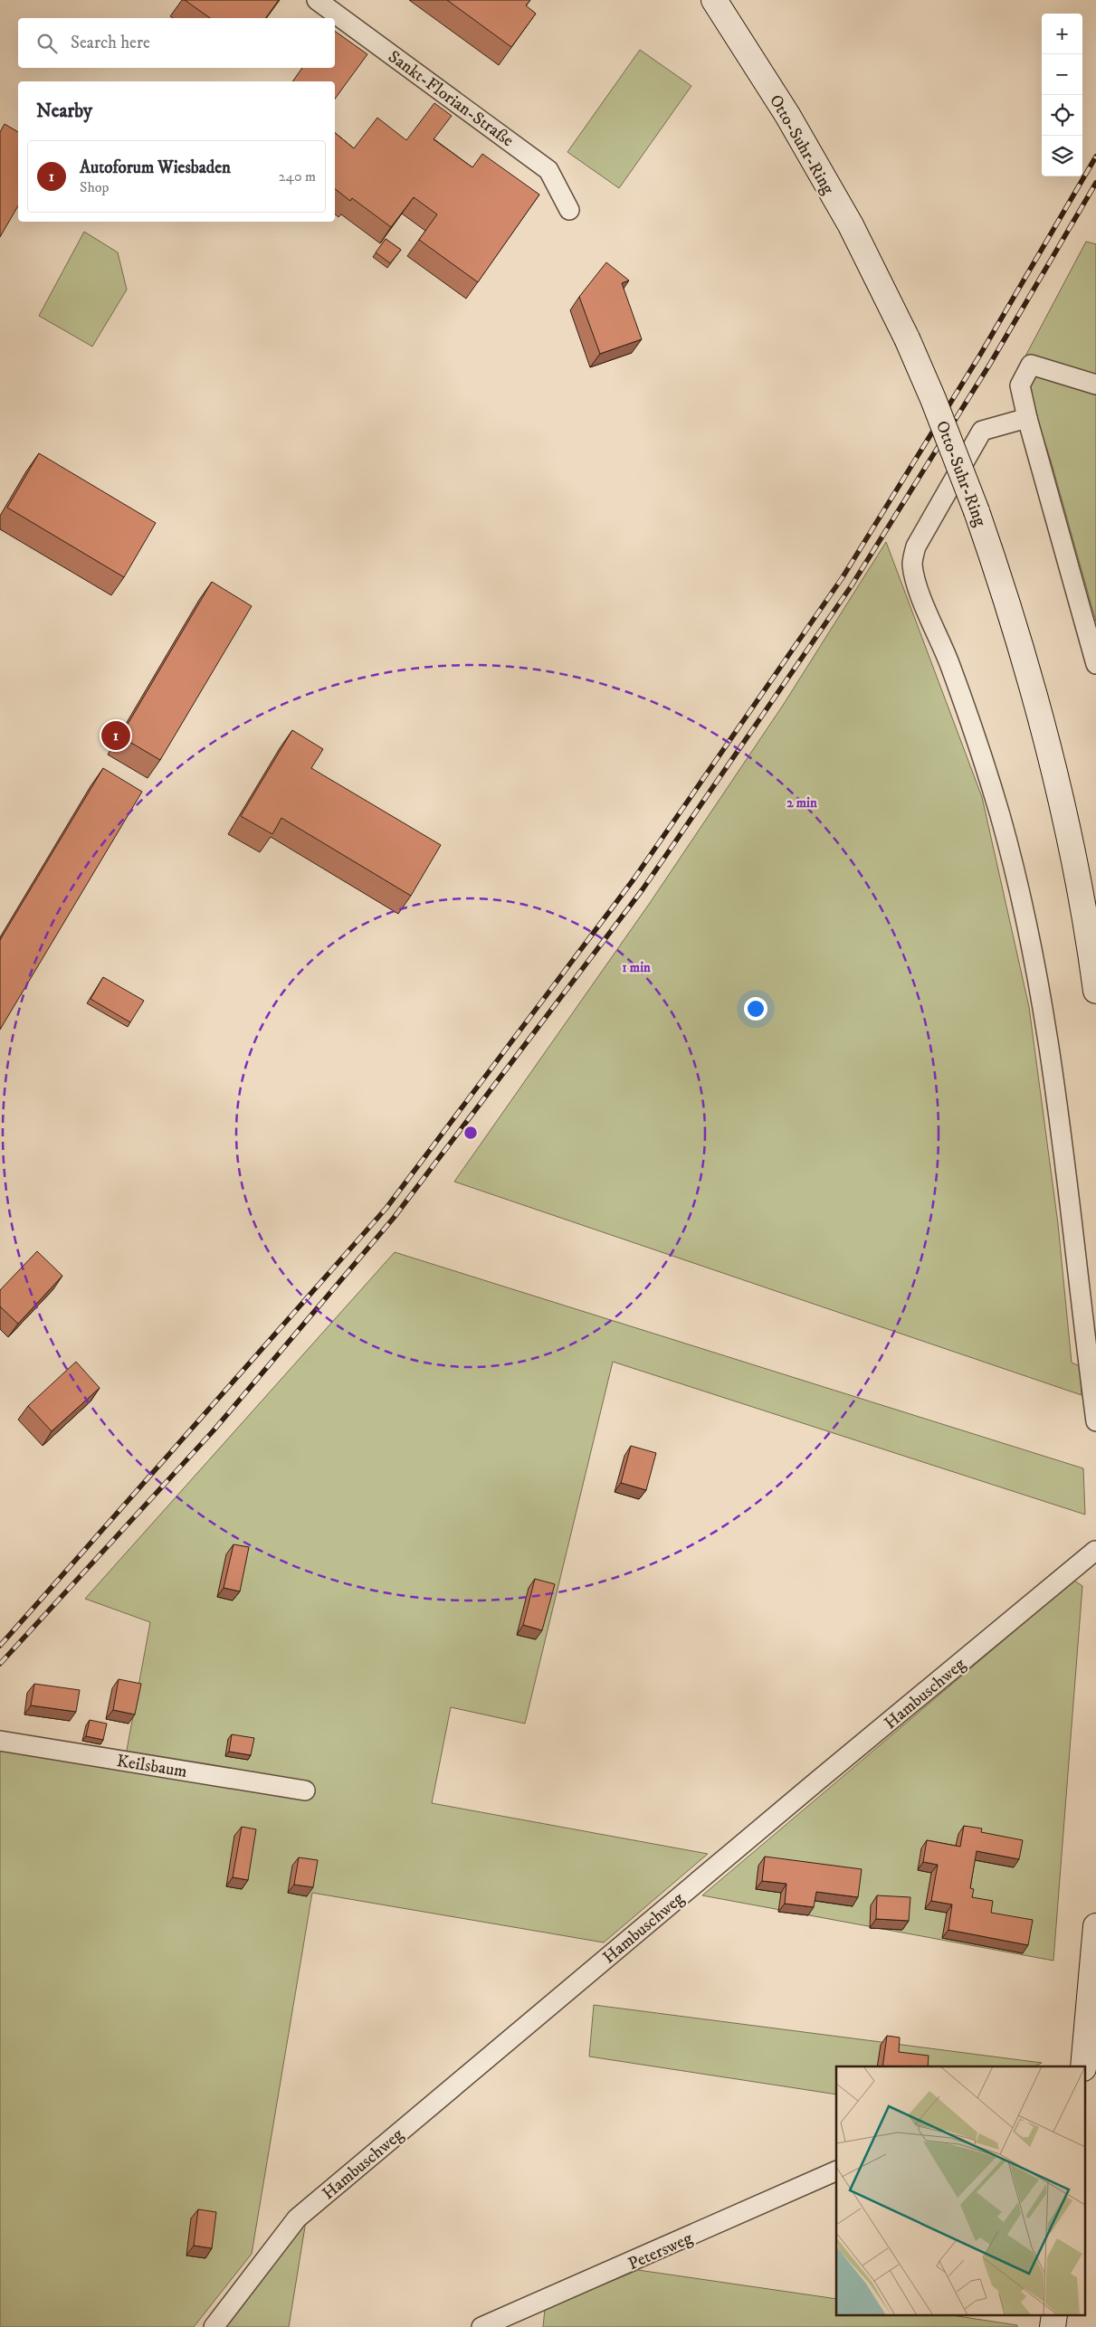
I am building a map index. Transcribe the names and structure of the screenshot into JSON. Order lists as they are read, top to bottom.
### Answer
{
  "streets": {
    "street": [
      "Sankt-Florian-Straße",
      "Otto-Suhr-Ring",
      "Hambuschweg",
      "Keilsbaum",
      "Petersweg"
    ]
  },
  "page": {
    "map_buttons": ["+", "−"],
    "search": "Search here",
    "heading": "Nearby",
    "list": [
      {
        "mark": "1",
        "name": "Autoforum Wiesbaden",
        "note": "Shop",
        "value": "240 m"
      }
    ],
    "pins": "1"
  },
  "rings": ["2 min", "1 min"]
}
